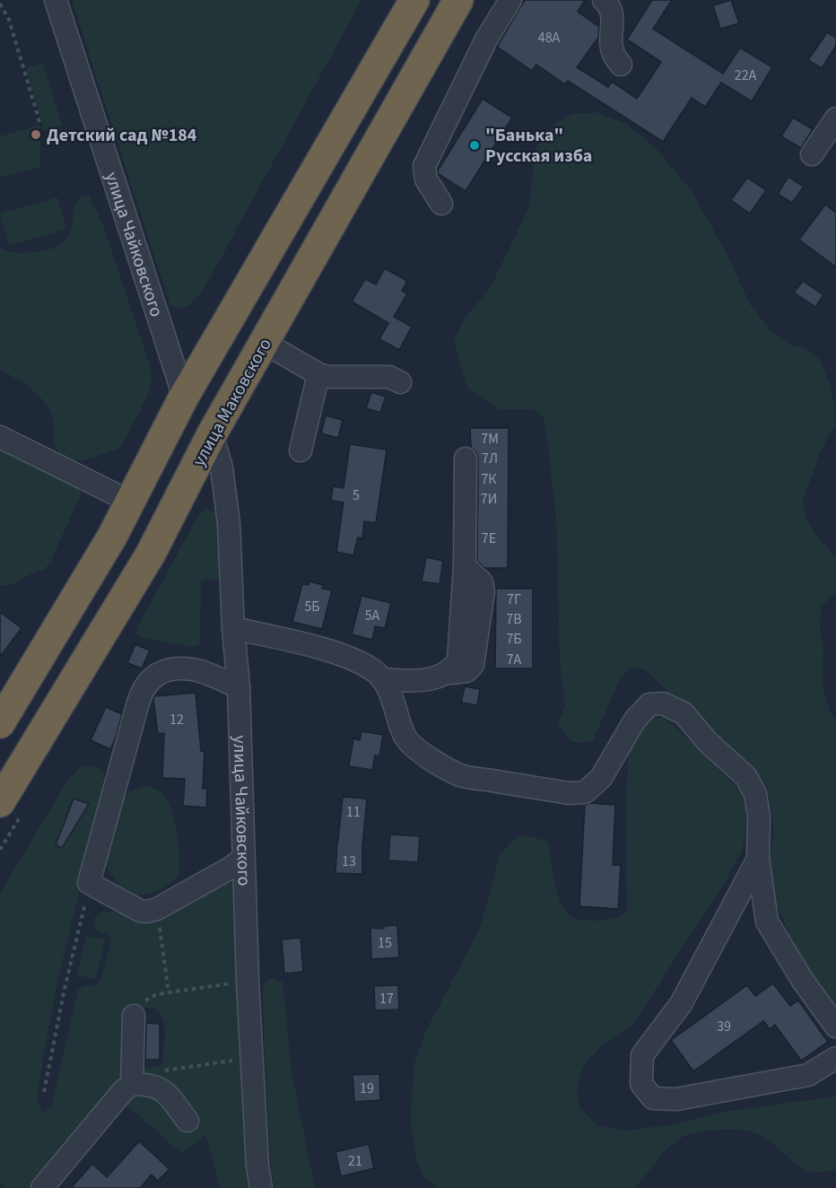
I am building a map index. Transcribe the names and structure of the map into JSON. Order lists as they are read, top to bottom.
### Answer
{
  "streets": {
    "highway": ["улица Маковского"],
    "street": ["улица Чайковского"]
  },
  "crossings": [
    ["улица Чайковского", "улица Маковского"]
  ],
  "places": ["Детский сад №184", "\"Банька\" Русская изба"],
  "house_numbers": [
    "48А",
    "22А",
    "7М",
    "7Л",
    "7К",
    "5",
    "7И",
    "7Е",
    "7Г",
    "5Б",
    "5А",
    "7В",
    "7Б",
    "7А",
    "12",
    "11",
    "13",
    "15",
    "17",
    "39",
    "19",
    "21"
  ]
}
